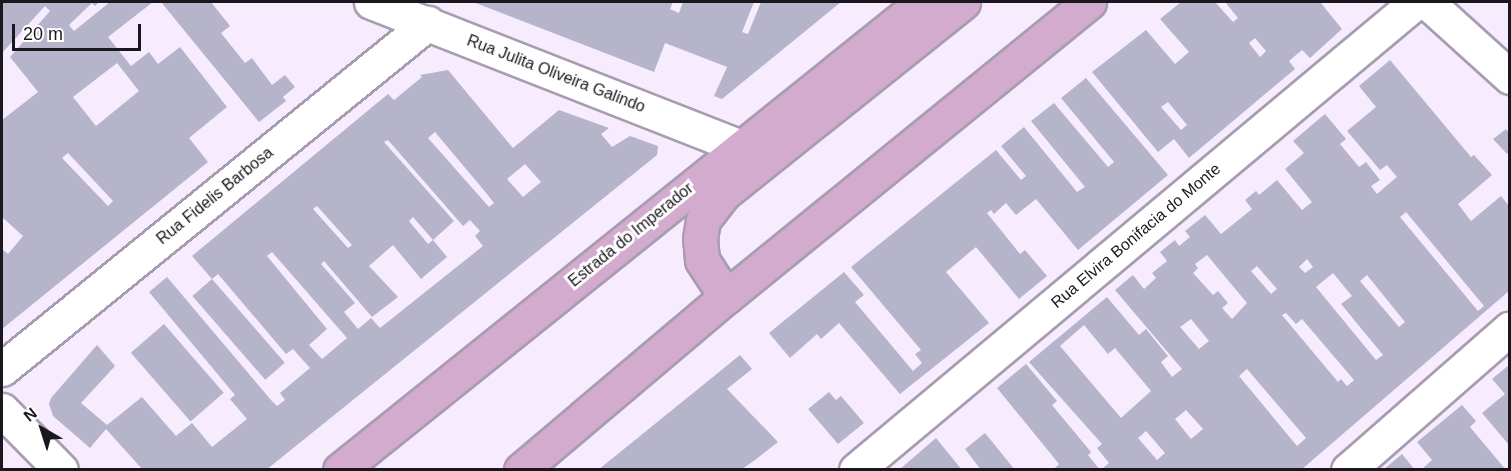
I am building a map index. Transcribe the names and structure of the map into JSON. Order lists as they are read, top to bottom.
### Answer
{
  "streets": {
    "main road": ["Estrada do Imperador"],
    "street": ["Rua Julita Oliveira Galindo", "Rua Fidelis Barbosa", "Rua Elvira Bonifacia do Monte"]
  },
  "crossings": [
    ["Rua Julita Oliveira Galindo", "Rua Fidelis Barbosa"],
    ["Rua Julita Oliveira Galindo", "Estrada do Imperador"]
  ],
  "scale_bar": "20 m",
  "north": "top left"
}
